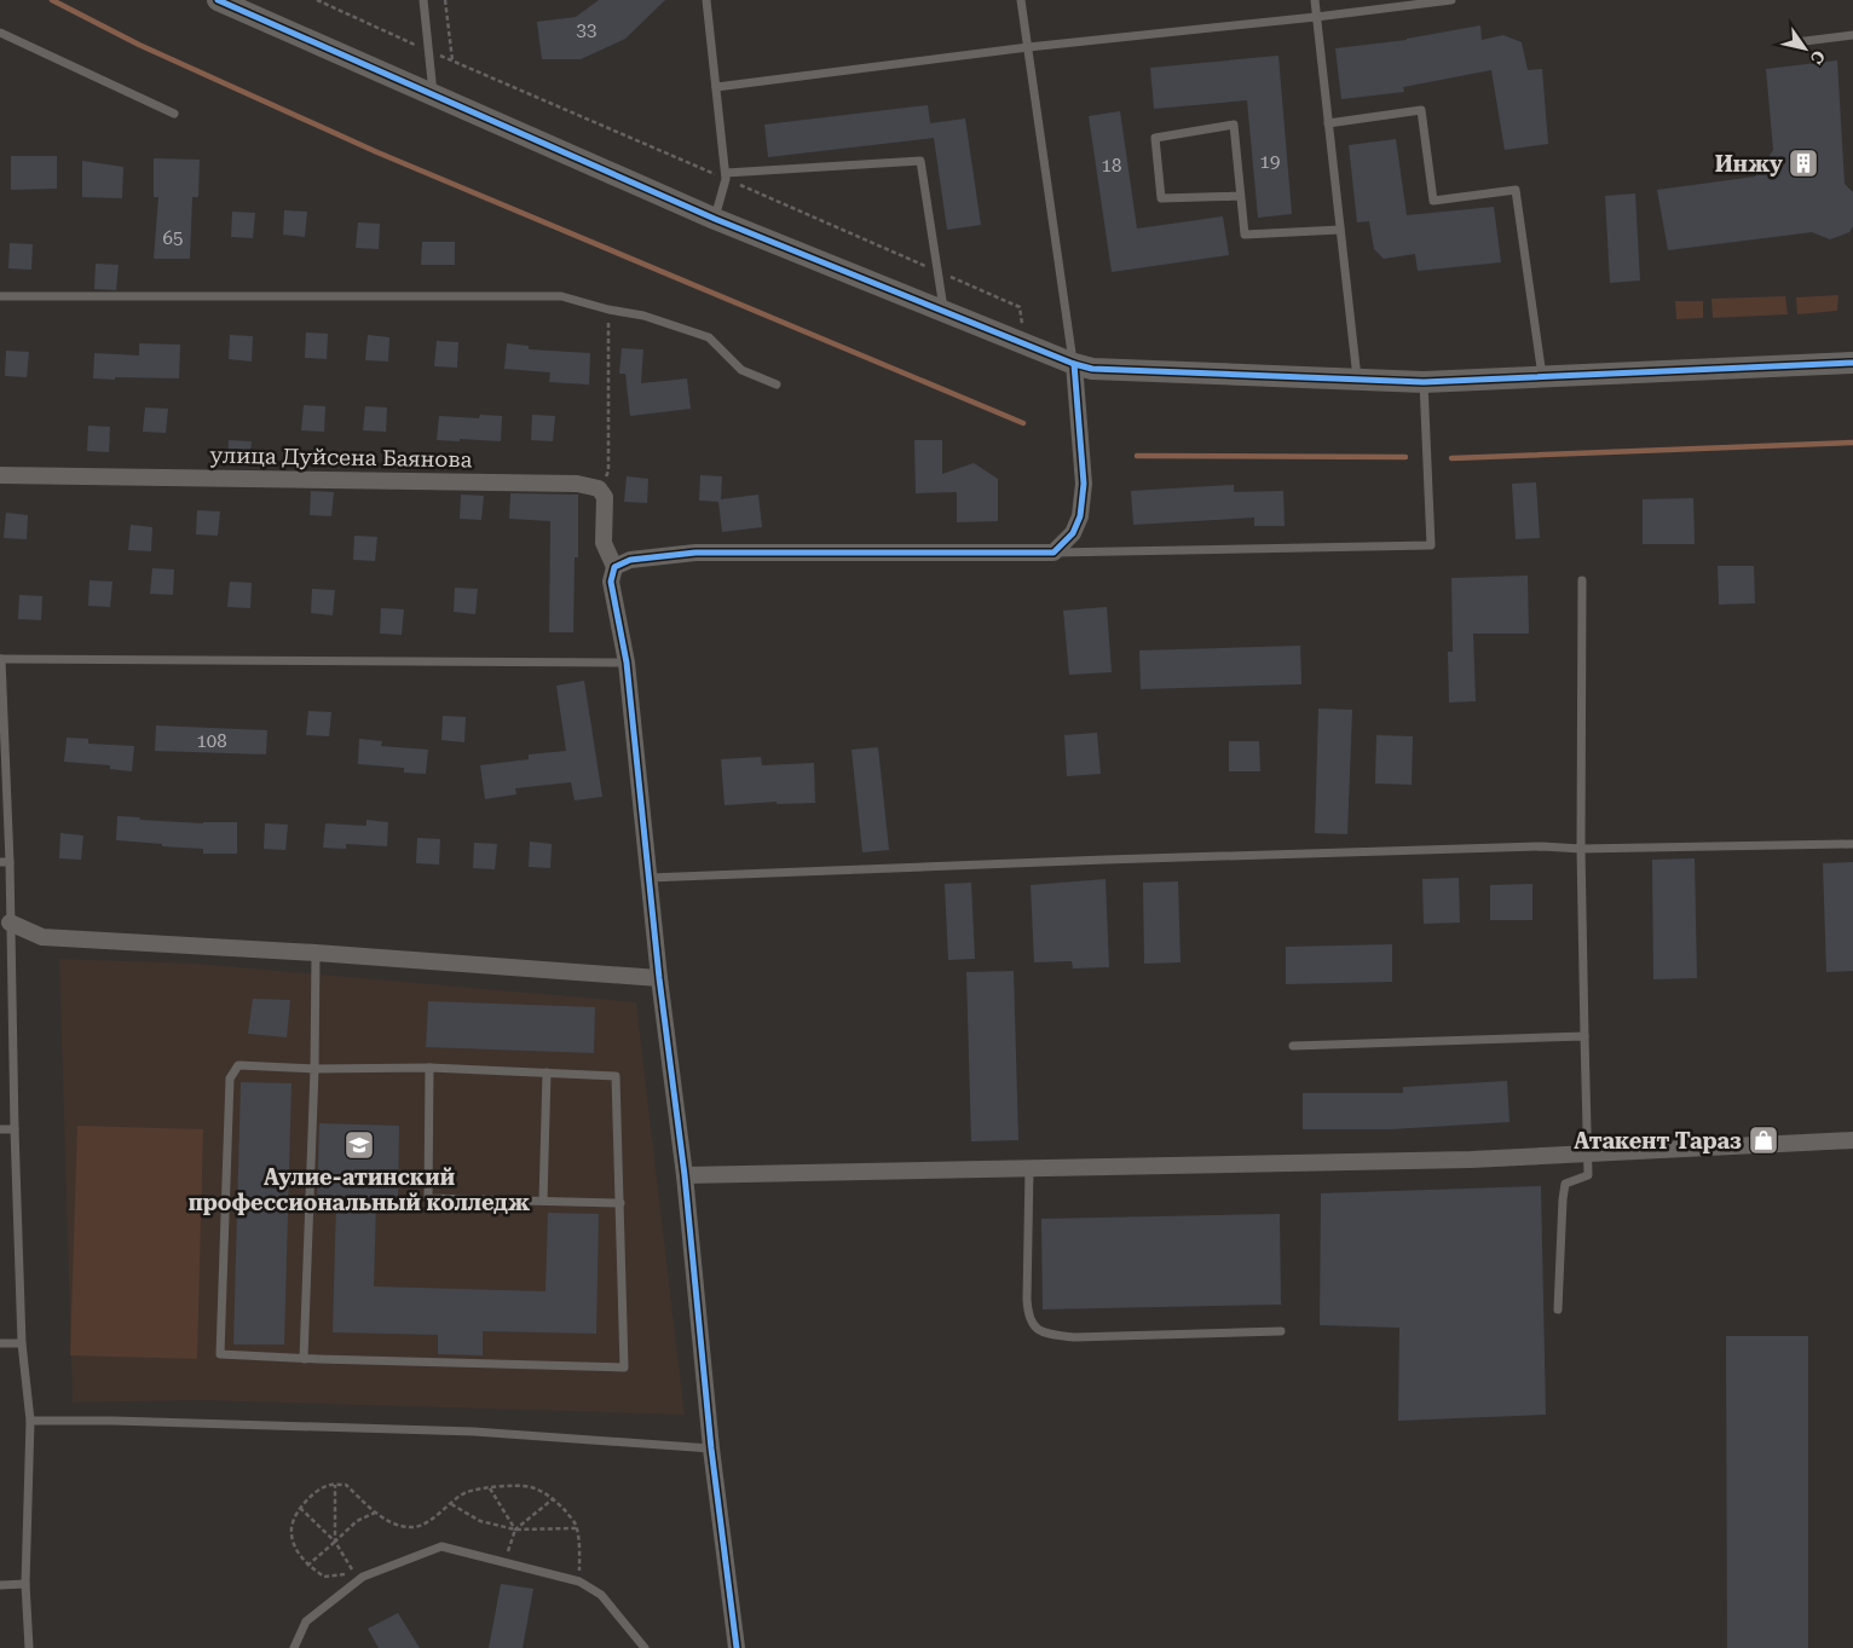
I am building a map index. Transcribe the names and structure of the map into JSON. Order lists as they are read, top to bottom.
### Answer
{
  "streets": {
    "street": ["улица Дуйсена Баянова"]
  },
  "places": {
    "building": ["Инжу"],
    "shop": ["Атакент Тараз"],
    "school or university": ["Аулие-атинский профессиональный колледж"]
  },
  "house_numbers": [
    "33",
    "19",
    "18",
    "65",
    "108"
  ],
  "north": "bottom right"
}
